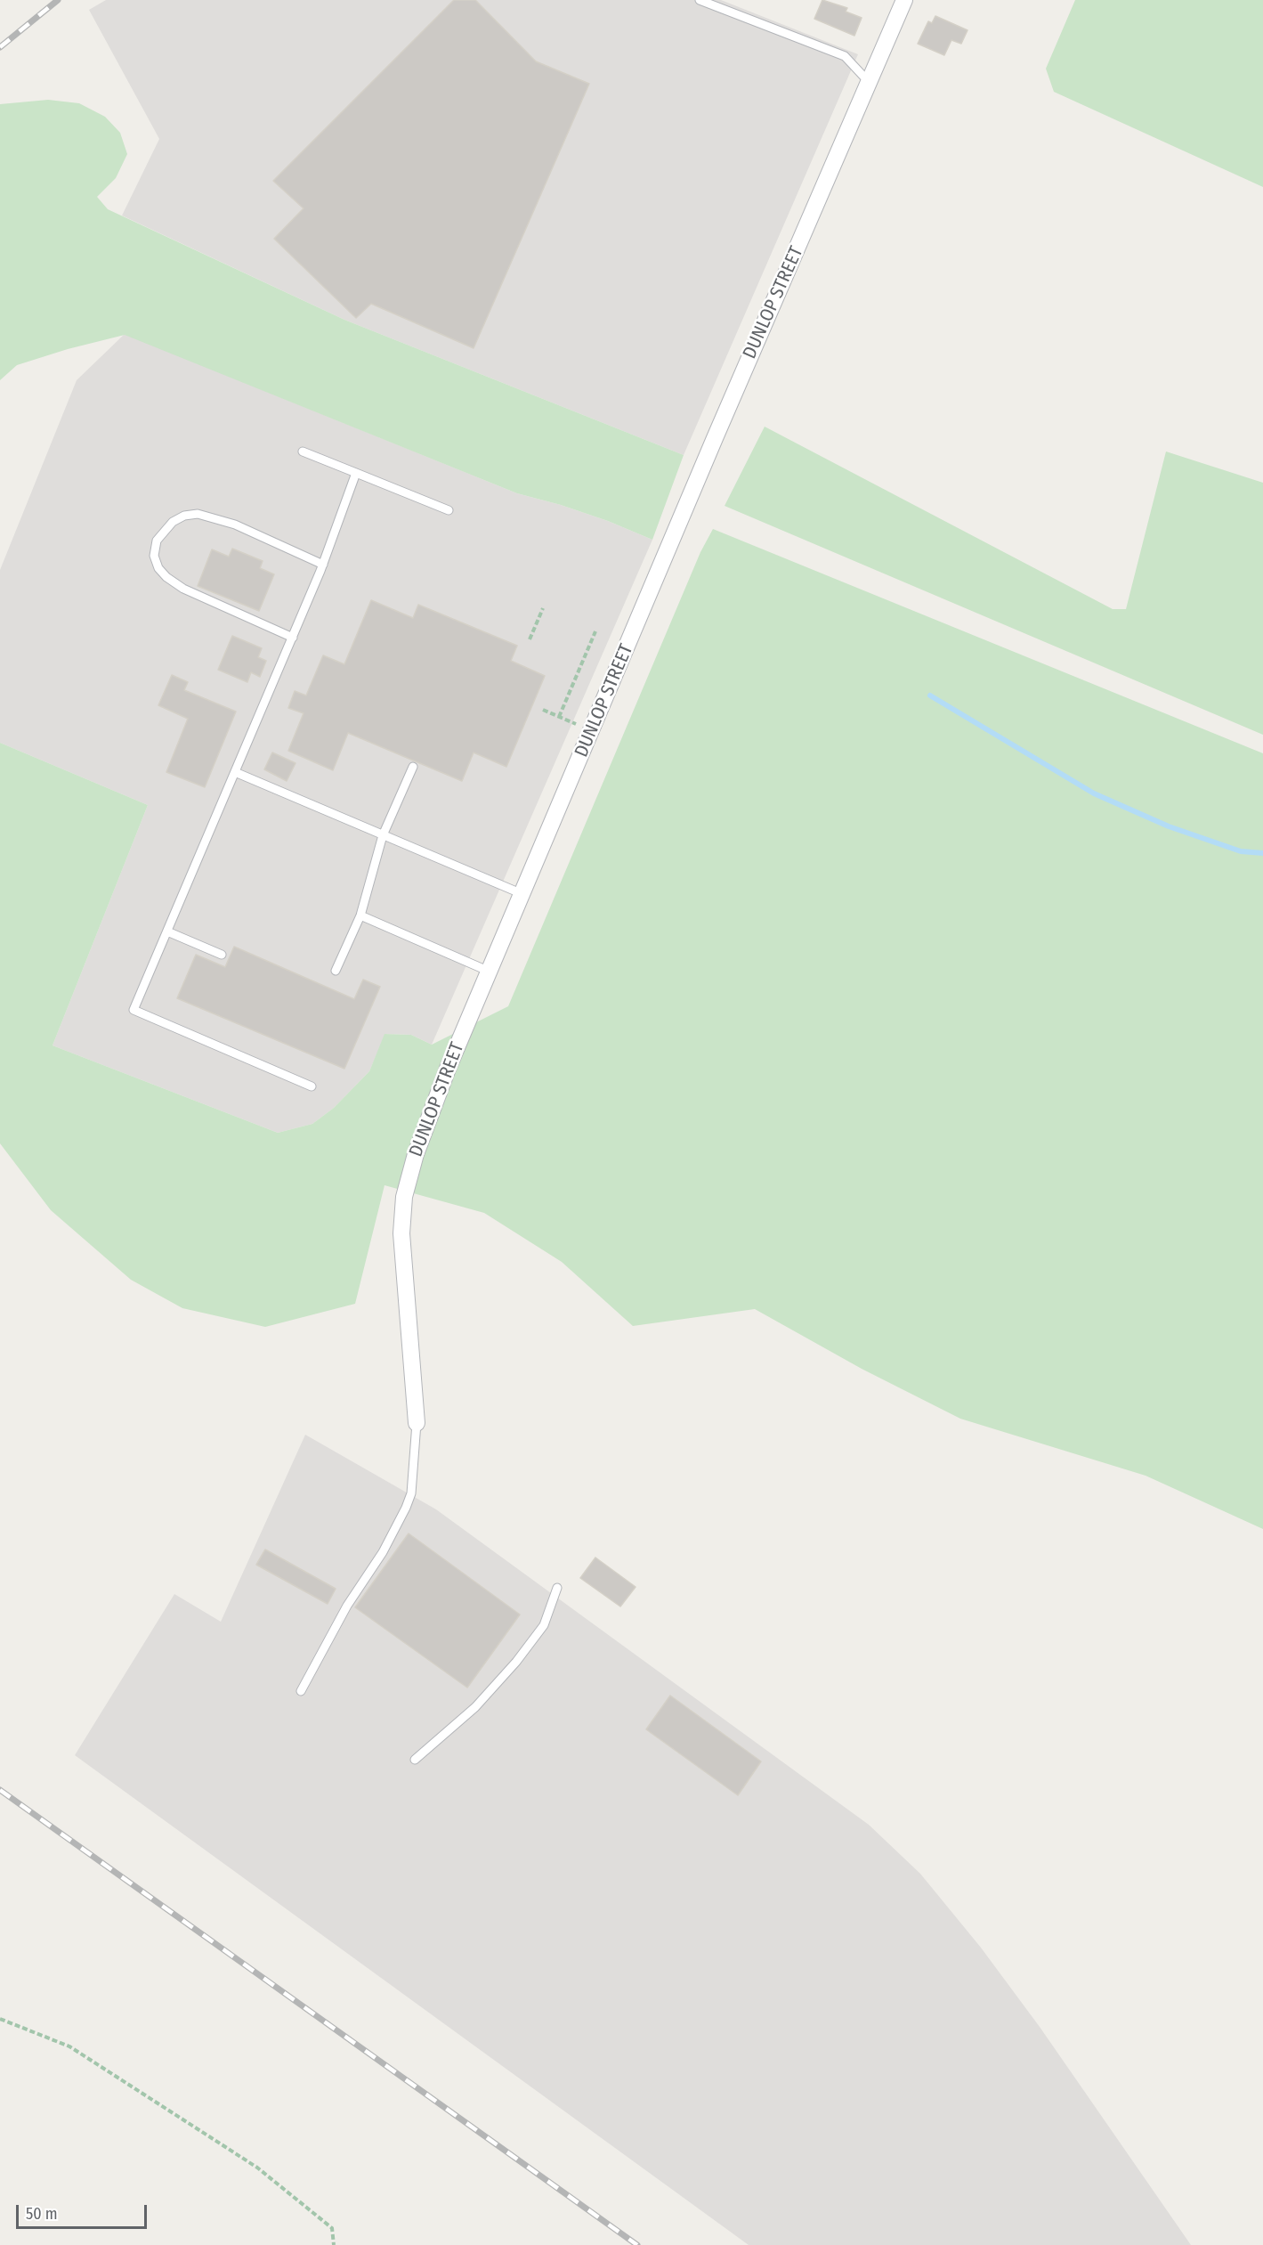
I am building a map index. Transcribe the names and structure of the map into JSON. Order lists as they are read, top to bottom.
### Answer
{
  "streets": {
    "street": ["DUNLOP STREET"]
  },
  "scale_bar": "50 m"
}
